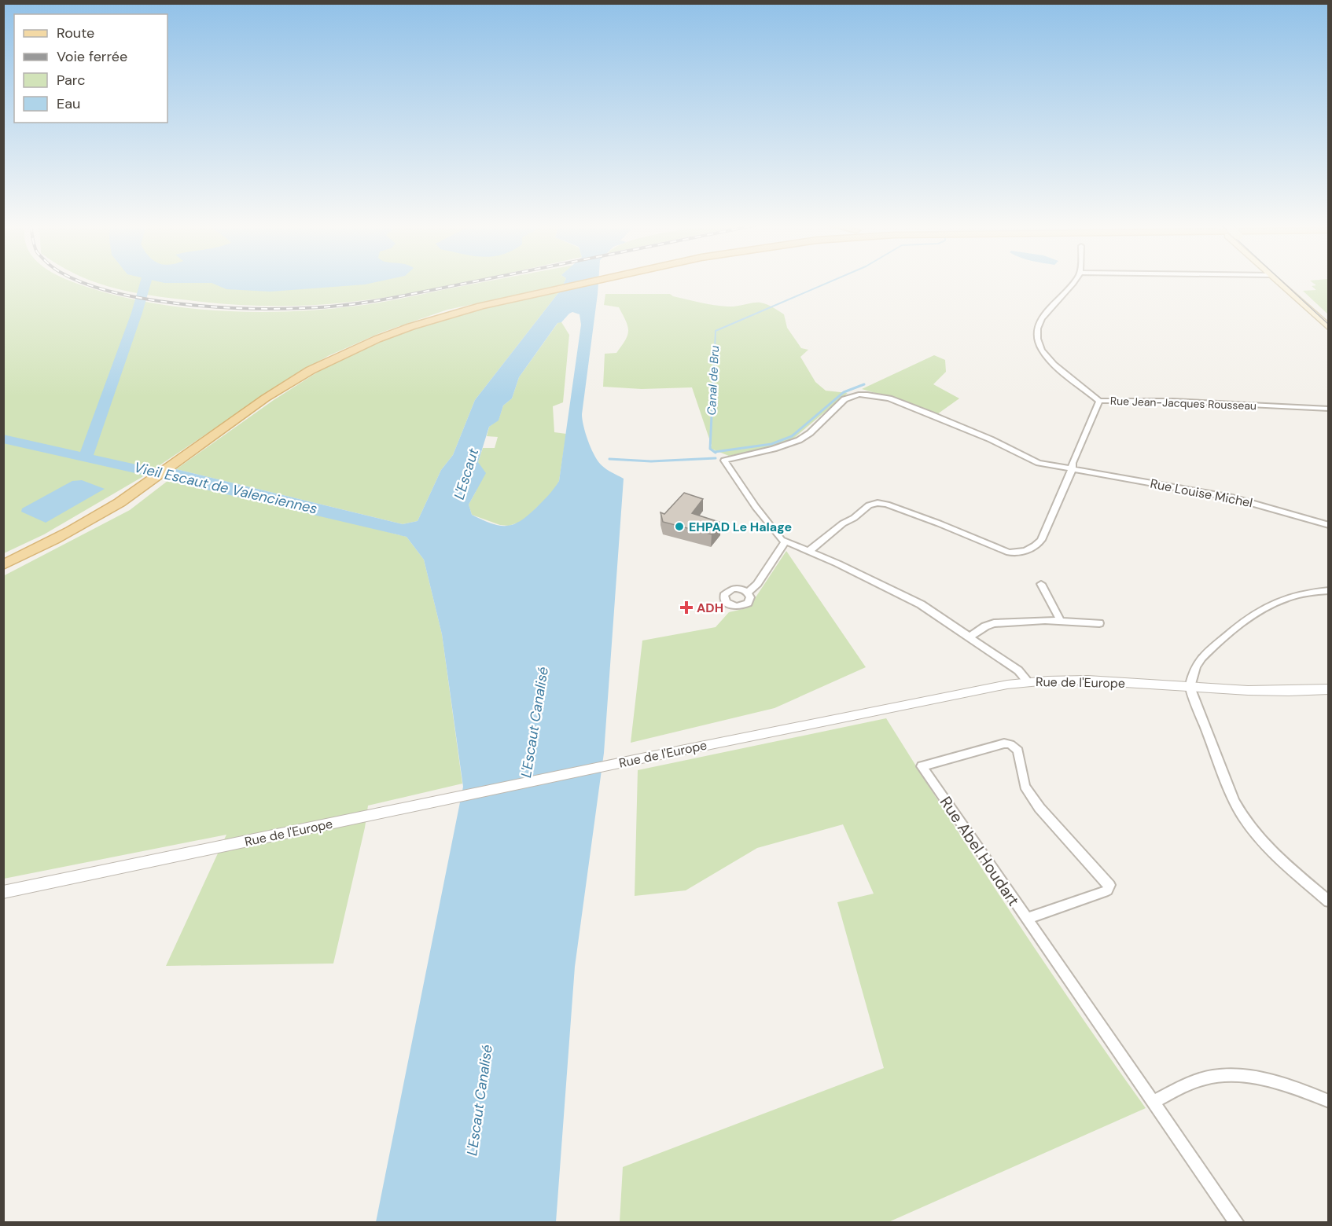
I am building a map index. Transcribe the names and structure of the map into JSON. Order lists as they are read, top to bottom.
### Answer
{
  "streets": {
    "street": [
      "Rue Jean-Jacques Rousseau",
      "Rue Louise Michel",
      "Rue de l'Europe",
      "Rue Abel Houdart"
    ]
  },
  "crossings": [
    ["Rue Jean-Jacques Rousseau", "Rue Louise Michel"]
  ],
  "water": [
    "Canal de Bru",
    "L'Escaut",
    "Vieil Escaut de Valenciennes",
    "L'Escaut Canalisé"
  ],
  "places": {
    "other": ["EHPAD Le Halage"],
    "health": ["ADH"]
  },
  "legend": [
    "Route",
    "Voie ferrée",
    "Parc",
    "Eau"
  ]
}
